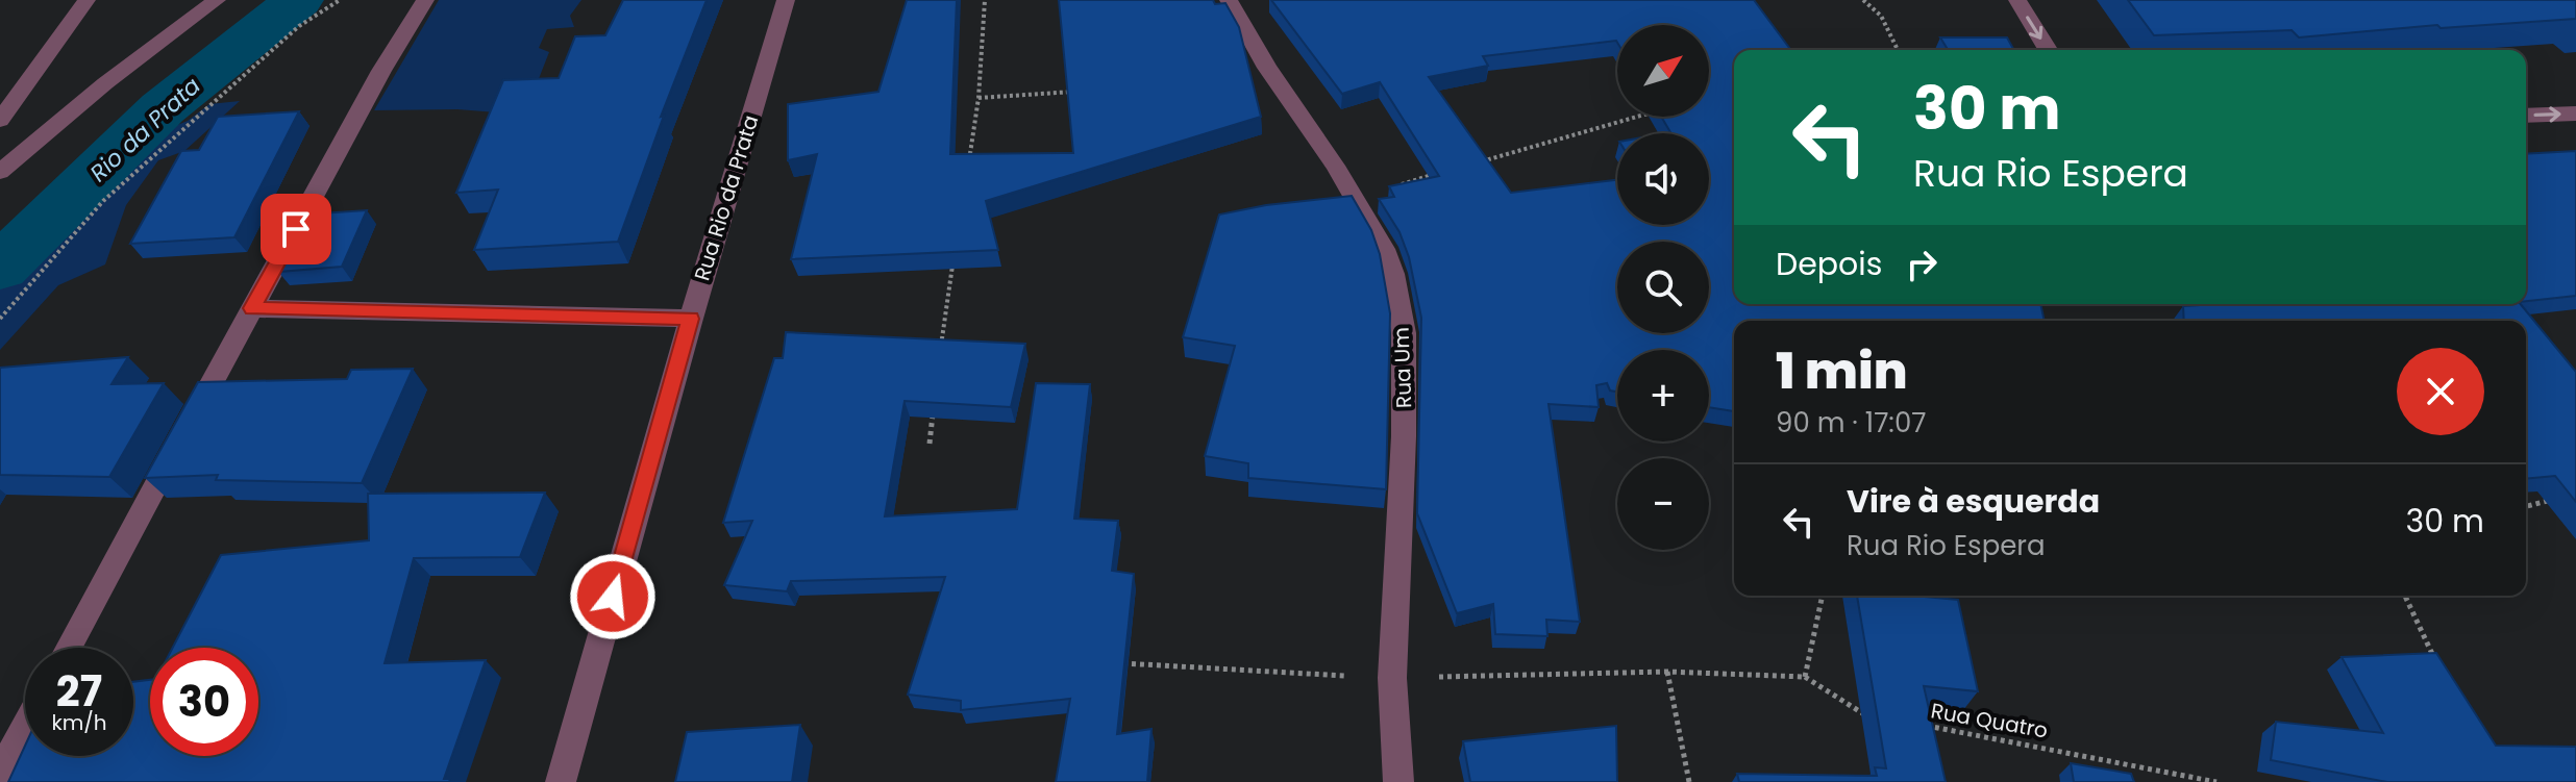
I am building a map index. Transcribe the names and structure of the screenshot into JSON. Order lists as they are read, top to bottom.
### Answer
{
  "streets": {
    "street": ["Rua Rio da Prata", "Rua Um"],
    "path": ["Rua Quatro"]
  },
  "water": ["Rio da Prata"],
  "north": "top right",
  "page": {
    "map_buttons": ["+", "−"],
    "turn": ["30 m", "Rua Rio Espera"],
    "then": "Depois",
    "heading": ["1 min", "90 m · 17:07"],
    "list": [
      {
        "name": "Vire à esquerda",
        "note": "Rua Rio Espera",
        "value": "30 m"
      }
    ],
    "speed": "27 km/h",
    "limit": "30"
  }
}
